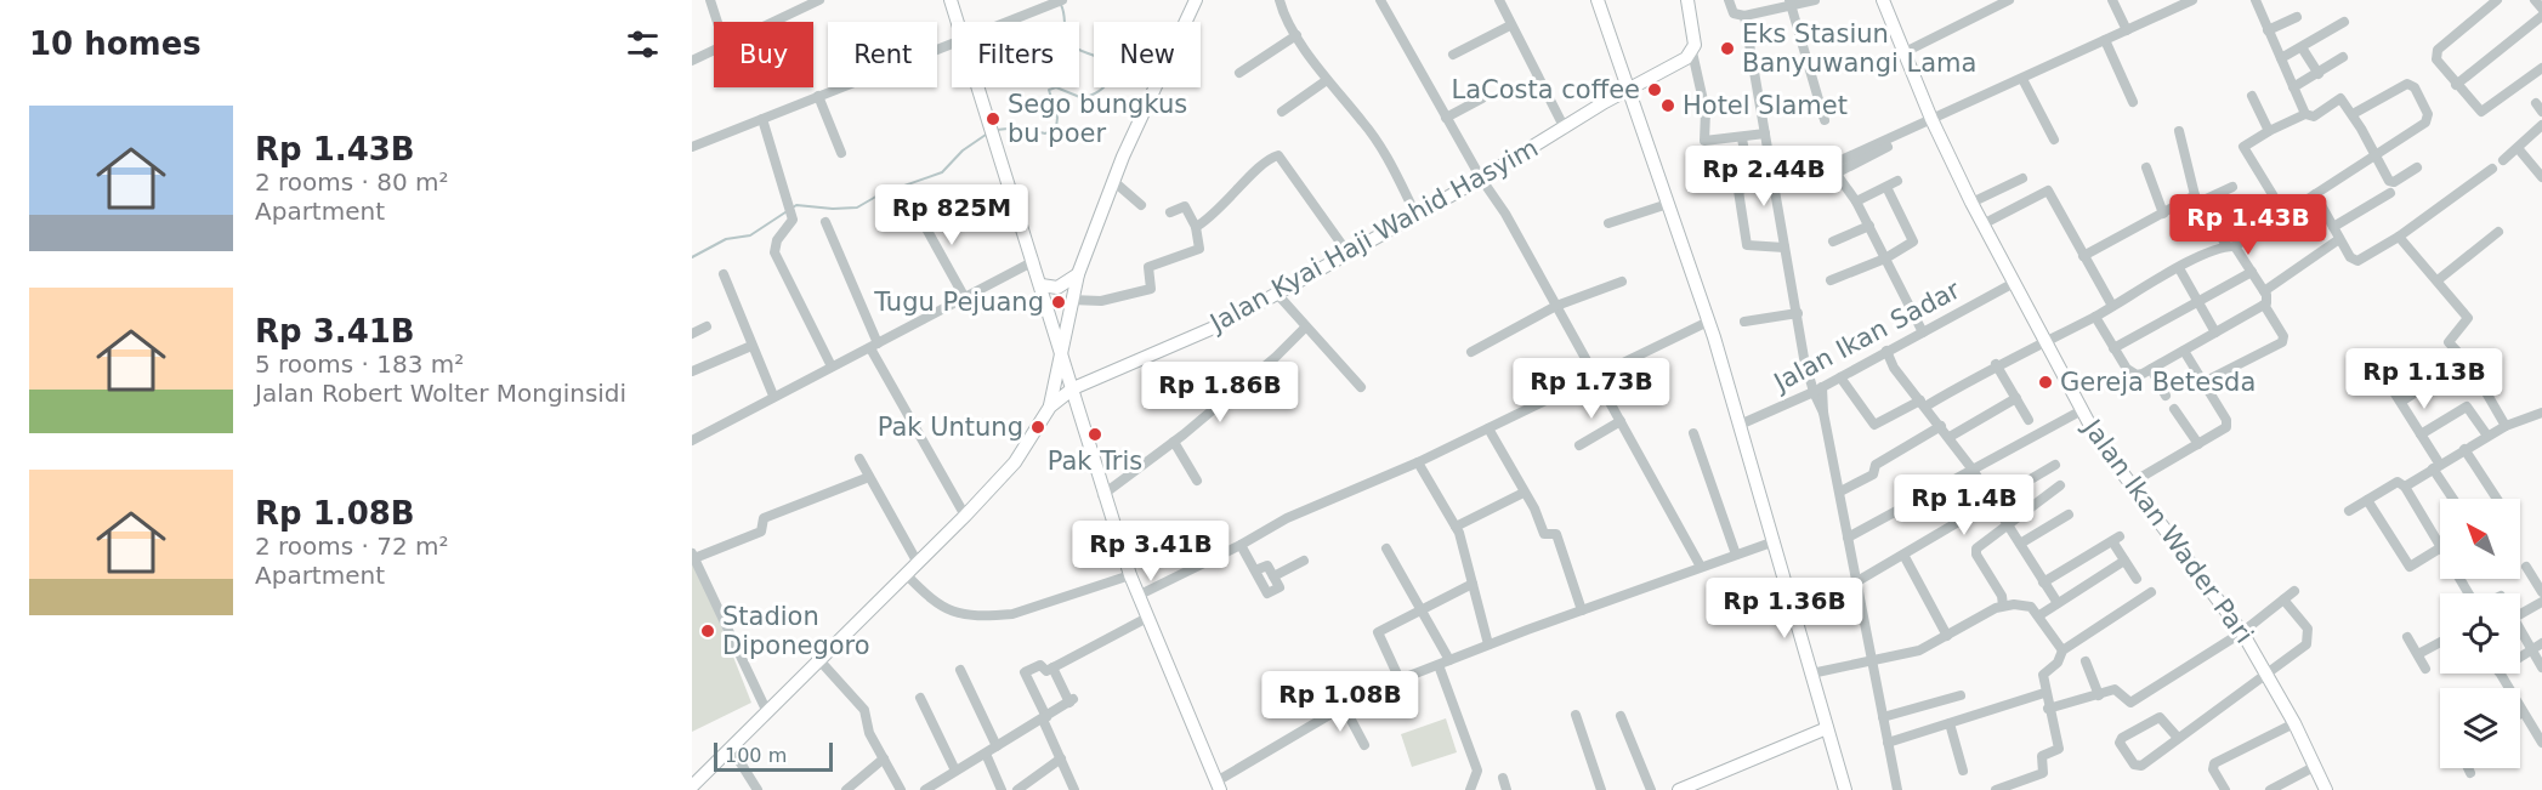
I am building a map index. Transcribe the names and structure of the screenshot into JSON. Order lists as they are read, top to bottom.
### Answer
{
  "streets": {
    "main road": ["Jalan Kyai Haji Wahid Hasyim", "Jalan Ikan Wader Pari"],
    "street": ["Jalan Ikan Sadar"]
  },
  "crossings": [
    ["Jalan Ikan Sadar", "Jalan Ikan Wader Pari"]
  ],
  "places": [
    "Eks Stasiun Banyuwangi Lama",
    "LaCosta coffee",
    "Hotel Slamet",
    "Sego bungkus bu poer",
    "Tugu Pejuang",
    "Gereja Betesda",
    "Pak Untung",
    "Pak Tris",
    "Stadion Diponegoro"
  ],
  "scale_bar": "100 m",
  "north": "top left",
  "page": {
    "heading": "10 homes",
    "chip": [
      "Buy",
      "Rent",
      "Filters",
      "New"
    ],
    "list": [
      {
        "name": "Rp 1.43B",
        "note": "2 rooms · 80 m² · Apartment"
      },
      {
        "name": "Rp 3.41B",
        "note": "5 rooms · 183 m² · Jalan Robert Wolter Monginsidi"
      },
      {
        "name": "Rp 1.08B",
        "note": "2 rooms · 72 m² · Apartment"
      }
    ],
    "price": [
      "Rp 2.44B",
      "Rp 825M",
      "Rp 1.43B",
      "Rp 1.13B",
      "Rp 1.73B",
      "Rp 1.86B",
      "Rp 1.4B",
      "Rp 3.41B",
      "Rp 1.36B",
      "Rp 1.08B"
    ],
    "scale": "100 m"
  }
}
